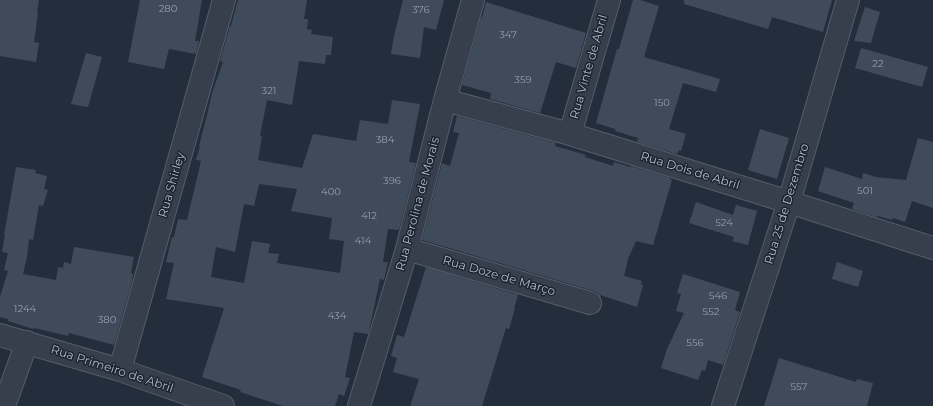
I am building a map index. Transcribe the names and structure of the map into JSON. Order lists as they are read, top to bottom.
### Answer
{
  "streets": {
    "street": [
      "Rua Vinte de Abril",
      "Rua Dois de Abril",
      "Rua Shirley",
      "Rua Perolina de Morais",
      "Rua 25 de Dezembro",
      "Rua Doze de Março",
      "Rua Primeiro de Abril"
    ]
  },
  "crossings": [
    ["Rua Vinte de Abril", "Rua Dois de Abril"],
    ["Rua Dois de Abril", "Rua Perolina de Morais"],
    ["Rua Dois de Abril", "Rua 25 de Dezembro"],
    ["Rua Shirley", "Rua Primeiro de Abril"],
    ["Rua Perolina de Morais", "Rua Doze de Março"]
  ],
  "house_numbers": [
    "280",
    "376",
    "347",
    "22",
    "359",
    "321",
    "150",
    "384",
    "396",
    "501",
    "400",
    "412",
    "524",
    "414",
    "546",
    "1244",
    "552",
    "434",
    "380",
    "556",
    "557"
  ]
}
